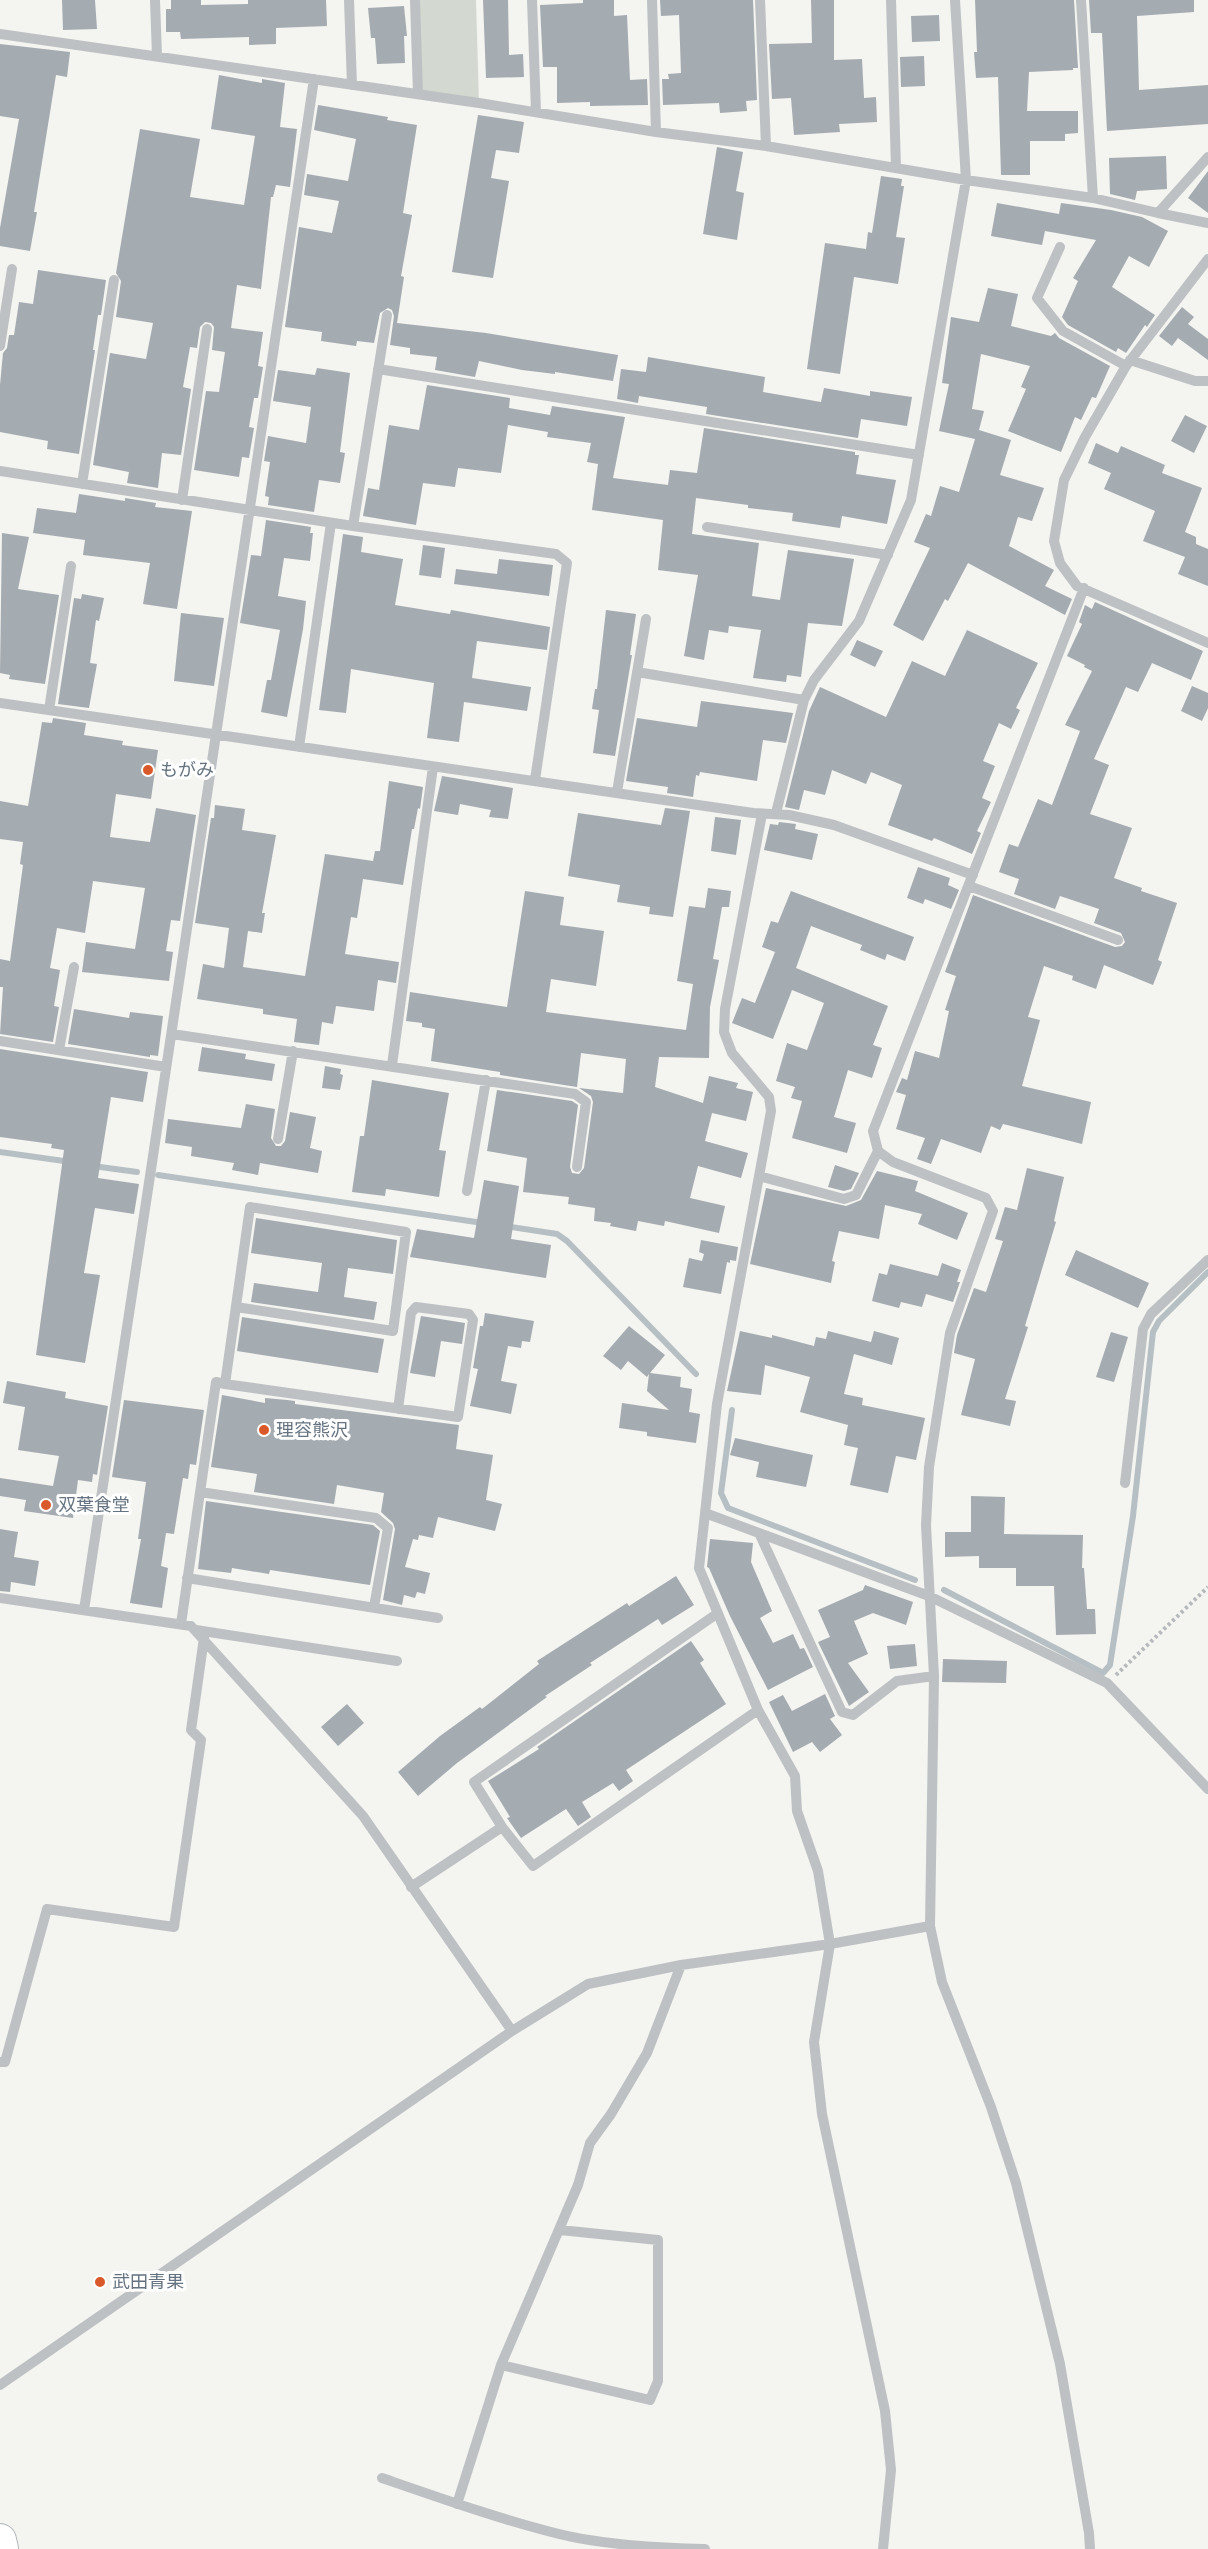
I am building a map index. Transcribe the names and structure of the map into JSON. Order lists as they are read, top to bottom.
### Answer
{
  "places": [
    "もがみ",
    "理容熊沢",
    "双葉食堂",
    "武田青果"
  ]
}
